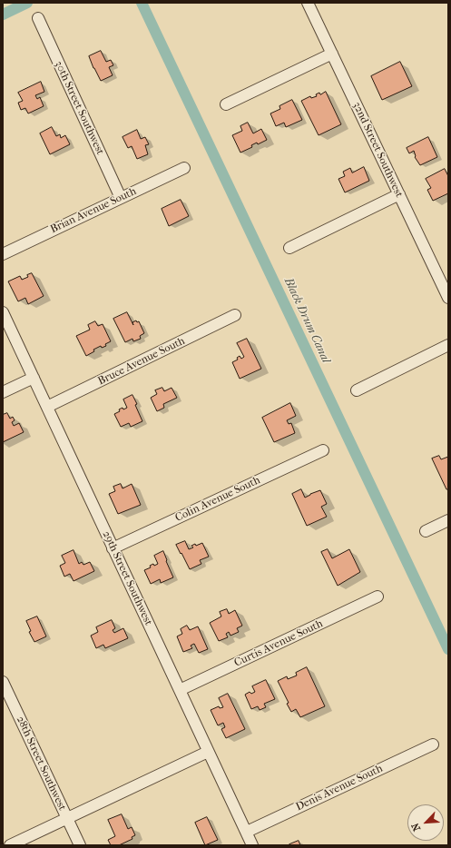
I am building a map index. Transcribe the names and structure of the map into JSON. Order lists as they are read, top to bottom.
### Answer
{
  "streets": {
    "street": [
      "30th Street Southwest",
      "32nd Street Southwest",
      "Brian Avenue South",
      "Bruce Avenue South",
      "Colin Avenue South",
      "29th Street Southwest",
      "Curtis Avenue South",
      "28th Street Southwest",
      "Denis Avenue South"
    ]
  },
  "crossings": [
    ["30th Street Southwest", "Brian Avenue South"],
    ["Bruce Avenue South", "29th Street Southwest"],
    ["Colin Avenue South", "29th Street Southwest"],
    ["29th Street Southwest", "Curtis Avenue South"],
    ["29th Street Southwest", "Denis Avenue South"]
  ],
  "water": ["Black Drum Canal"],
  "north": "bottom left"
}
